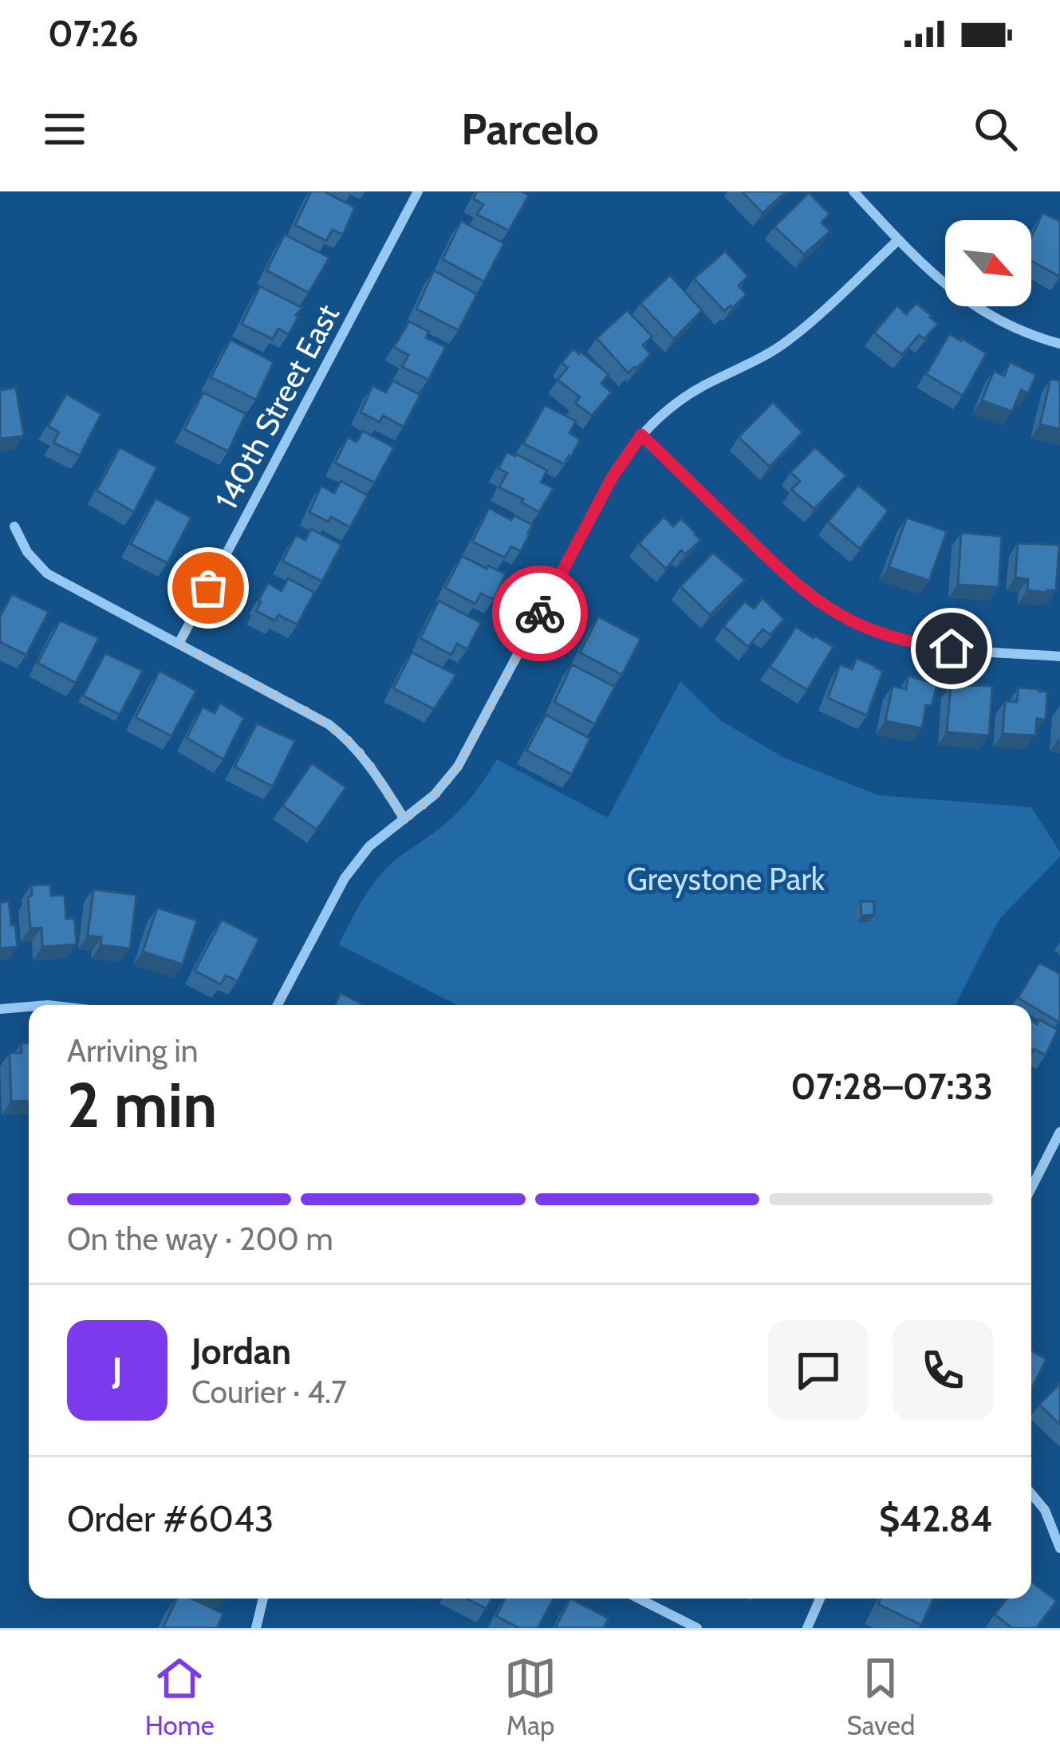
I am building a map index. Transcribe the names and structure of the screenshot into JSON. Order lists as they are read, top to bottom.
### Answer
{
  "streets": {
    "street": ["140th Street East"]
  },
  "parks": ["Greystone Park"],
  "north": "bottom right",
  "page": {
    "status": "07:26",
    "header": "Parcelo",
    "heading": ["2 min", "Arriving in", "07:28–07:33"],
    "panel": [
      "Jordan",
      "Courier · 4.7",
      "Order #6043",
      "$42.84"
    ],
    "bar": "On the way · 200 m",
    "round": "J",
    "tabs": ["Home", "Map", "Saved"]
  }
}
